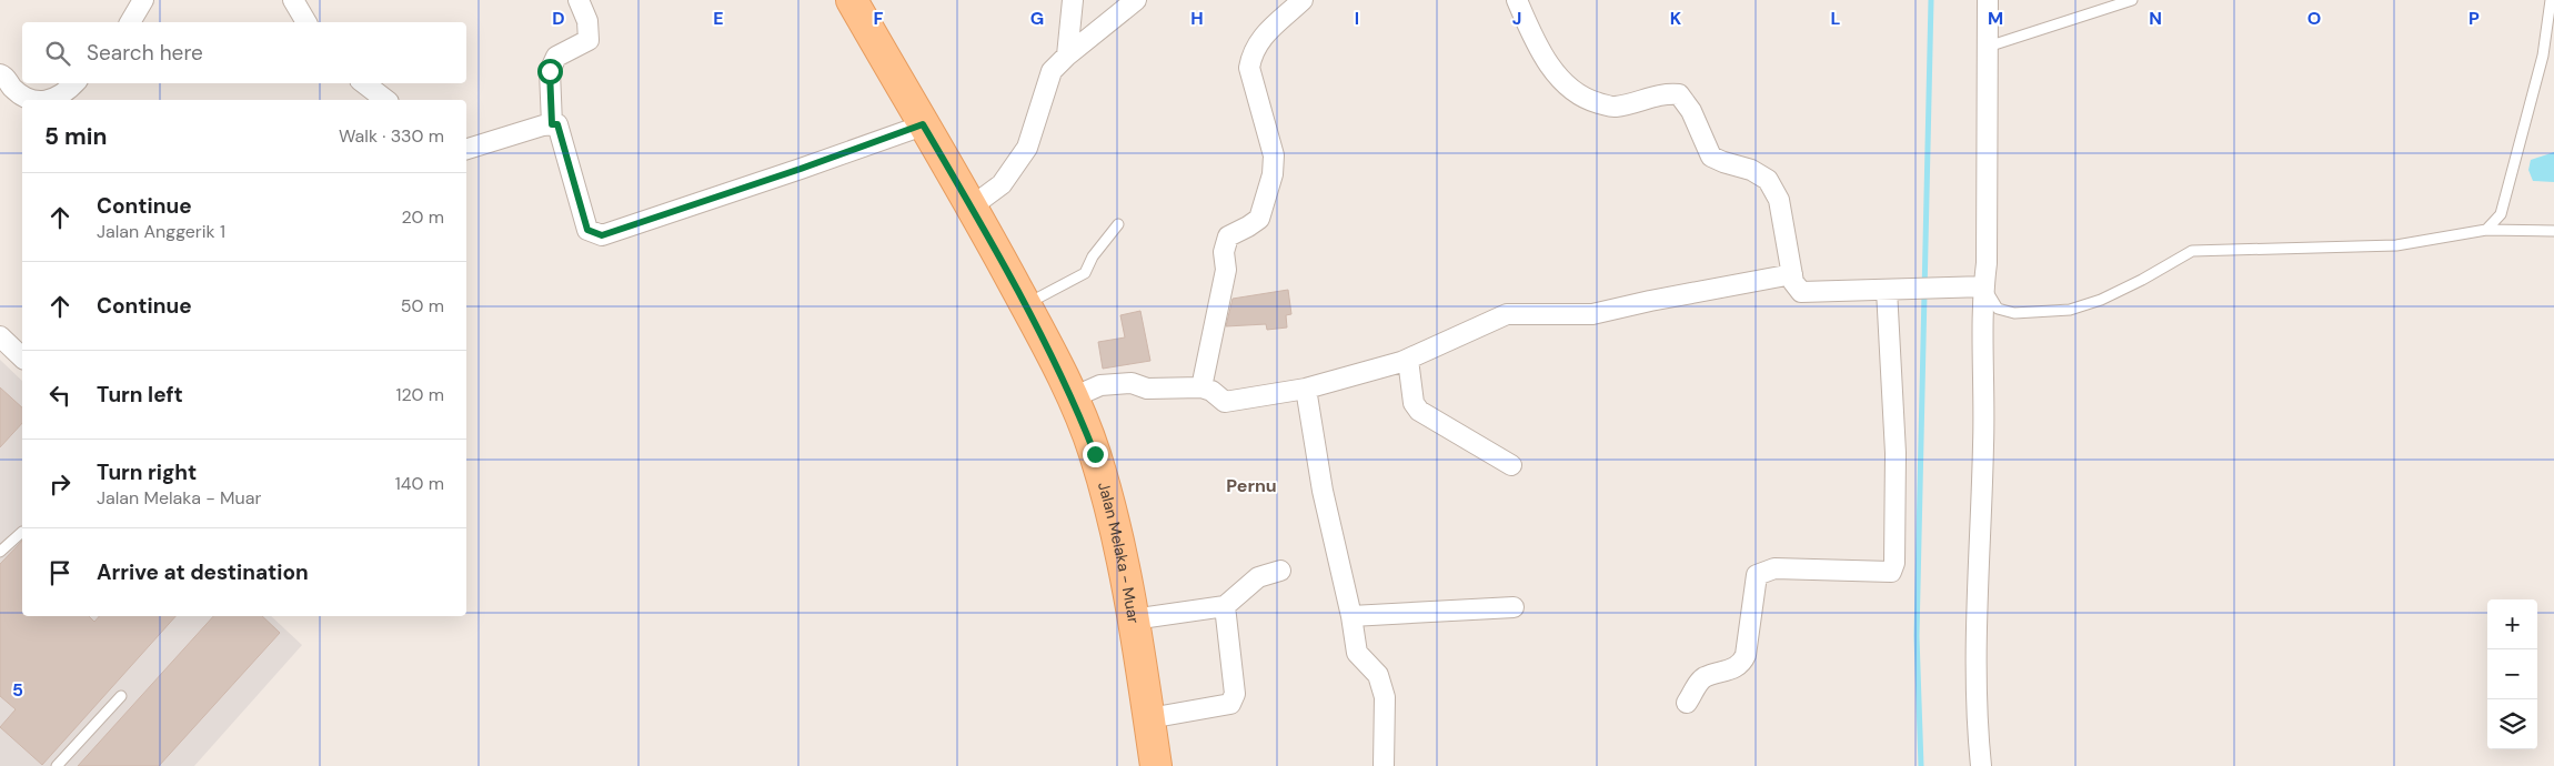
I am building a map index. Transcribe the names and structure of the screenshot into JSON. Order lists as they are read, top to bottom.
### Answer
{
  "streets": {
    "main road": ["Jalan Melaka - Muar"]
  },
  "districts": ["Pernu"],
  "page": {
    "search": "Search here",
    "heading": ["5 min", "Walk · 330 m"],
    "list": [
      ["Continue", "Jalan Anggerik 1", "20 m"],
      ["Continue", "50 m"],
      ["Turn left", "120 m"],
      ["Turn right", "Jalan Melaka - Muar", "140 m"],
      "Arrive at destination"
    ],
    "map_buttons": ["+", "−"]
  },
  "grid": {
    "columns": [
      "D",
      "E",
      "F",
      "G",
      "H",
      "I",
      "J",
      "K",
      "L",
      "M",
      "N",
      "O",
      "P"
    ],
    "rows": ["5"]
  }
}
